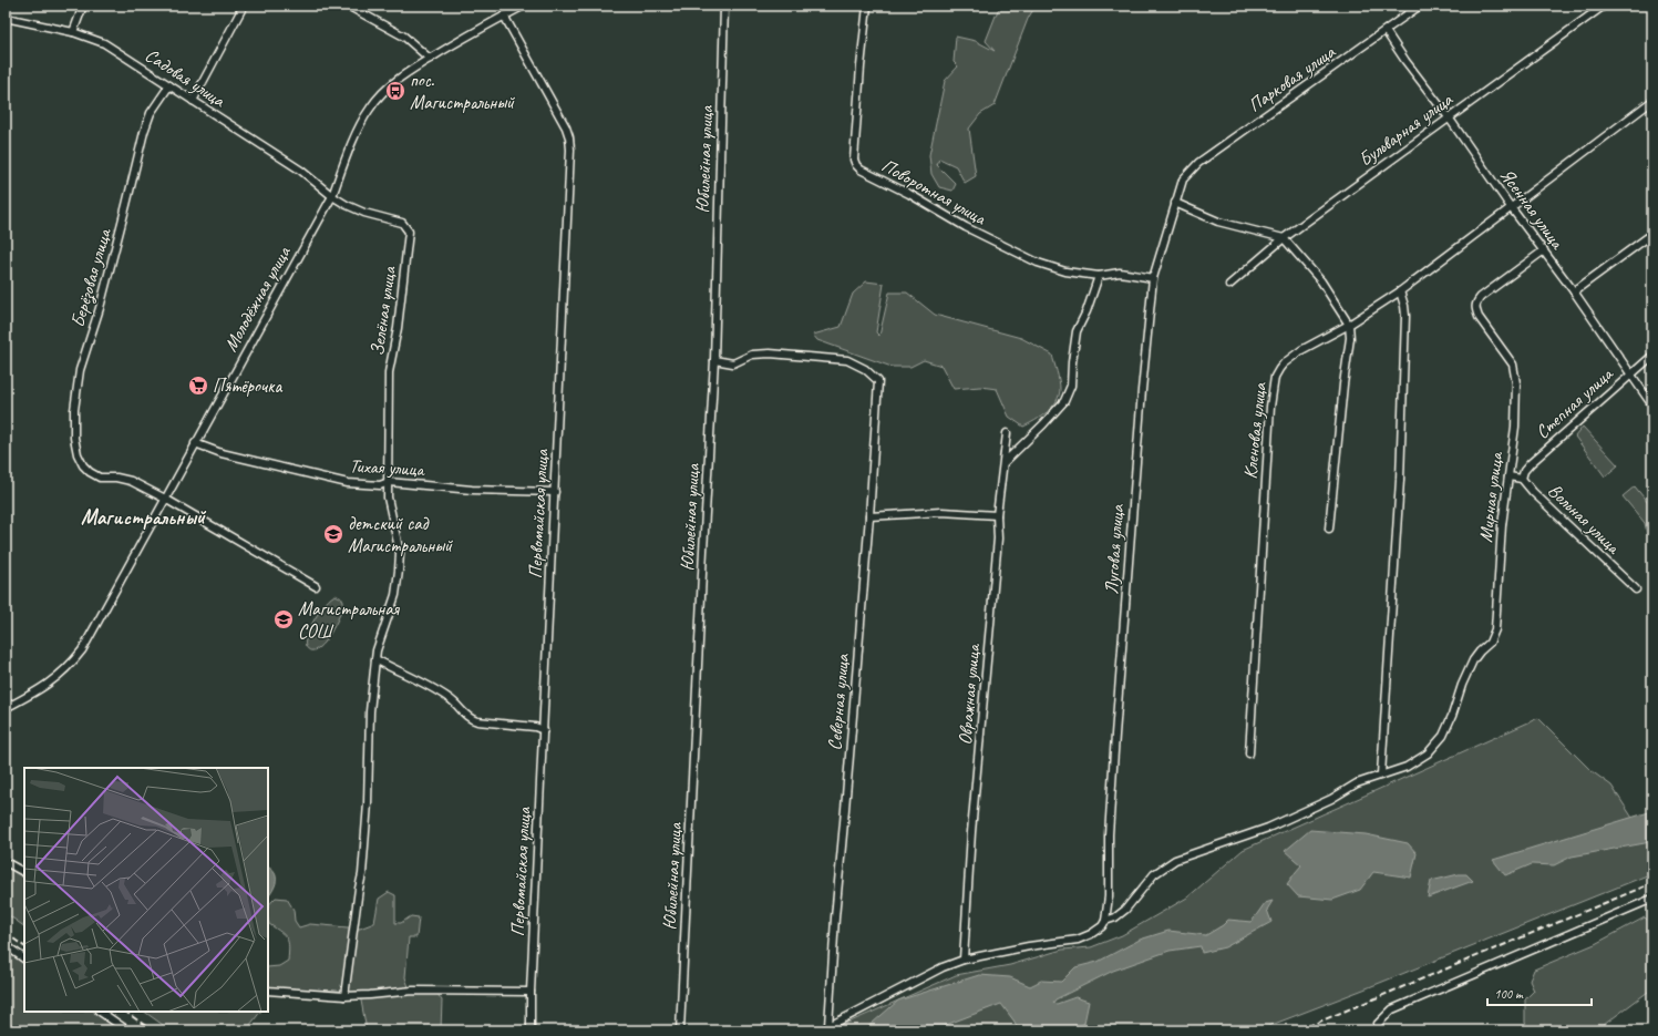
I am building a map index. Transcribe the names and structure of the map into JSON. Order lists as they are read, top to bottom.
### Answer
{
  "streets": {
    "street": [
      "Садовая улица",
      "Парковая улица",
      "Бульварная улица",
      "Юбилейная улица",
      "Поворотная улица",
      "Ясенная улица",
      "Берёзовая улица",
      "Молодёжная улица",
      "Зелёная улица",
      "Степная улица",
      "Кленовая улица",
      "Тихая улица",
      "Мирная улица",
      "Первомайская улица",
      "Вольная улица",
      "Луговая улица",
      "Овражная улица",
      "Северная улица"
    ]
  },
  "crossings": [
    ["Садовая улица", "Берёзовая улица"],
    ["Садовая улица", "Молодёжная улица"],
    ["Садовая улица", "Зелёная улица"],
    ["Парковая улица", "Ясенная улица"],
    ["Парковая улица", "Луговая улица"],
    ["Бульварная улица", "Ясенная улица"],
    ["Юбилейная улица", "Северная улица"],
    ["Поворотная улица", "Луговая улица"],
    ["Ясенная улица", "Степная улица"],
    ["Ясенная улица", "Кленовая улица"],
    ["Ясенная улица", "Мирная улица"],
    ["Берёзовая улица", "Молодёжная улица"],
    ["Молодёжная улица", "Зелёная улица"],
    ["Молодёжная улица", "Тихая улица"],
    ["Молодёжная улица", "Первомайская улица"],
    ["Зелёная улица", "Тихая улица"],
    ["Степная улица", "Вольная улица"],
    ["Тихая улица", "Первомайская улица"],
    ["Мирная улица", "Вольная улица"]
  ],
  "districts": ["Магистральный"],
  "places": {
    "bus stop": ["пос. Магистральный"],
    "supermarket": ["Пятёрочка"],
    "school or university": ["детский сад Магистральный", "Магистральная СОШ"]
  },
  "scale_bar": "100 m"
}
